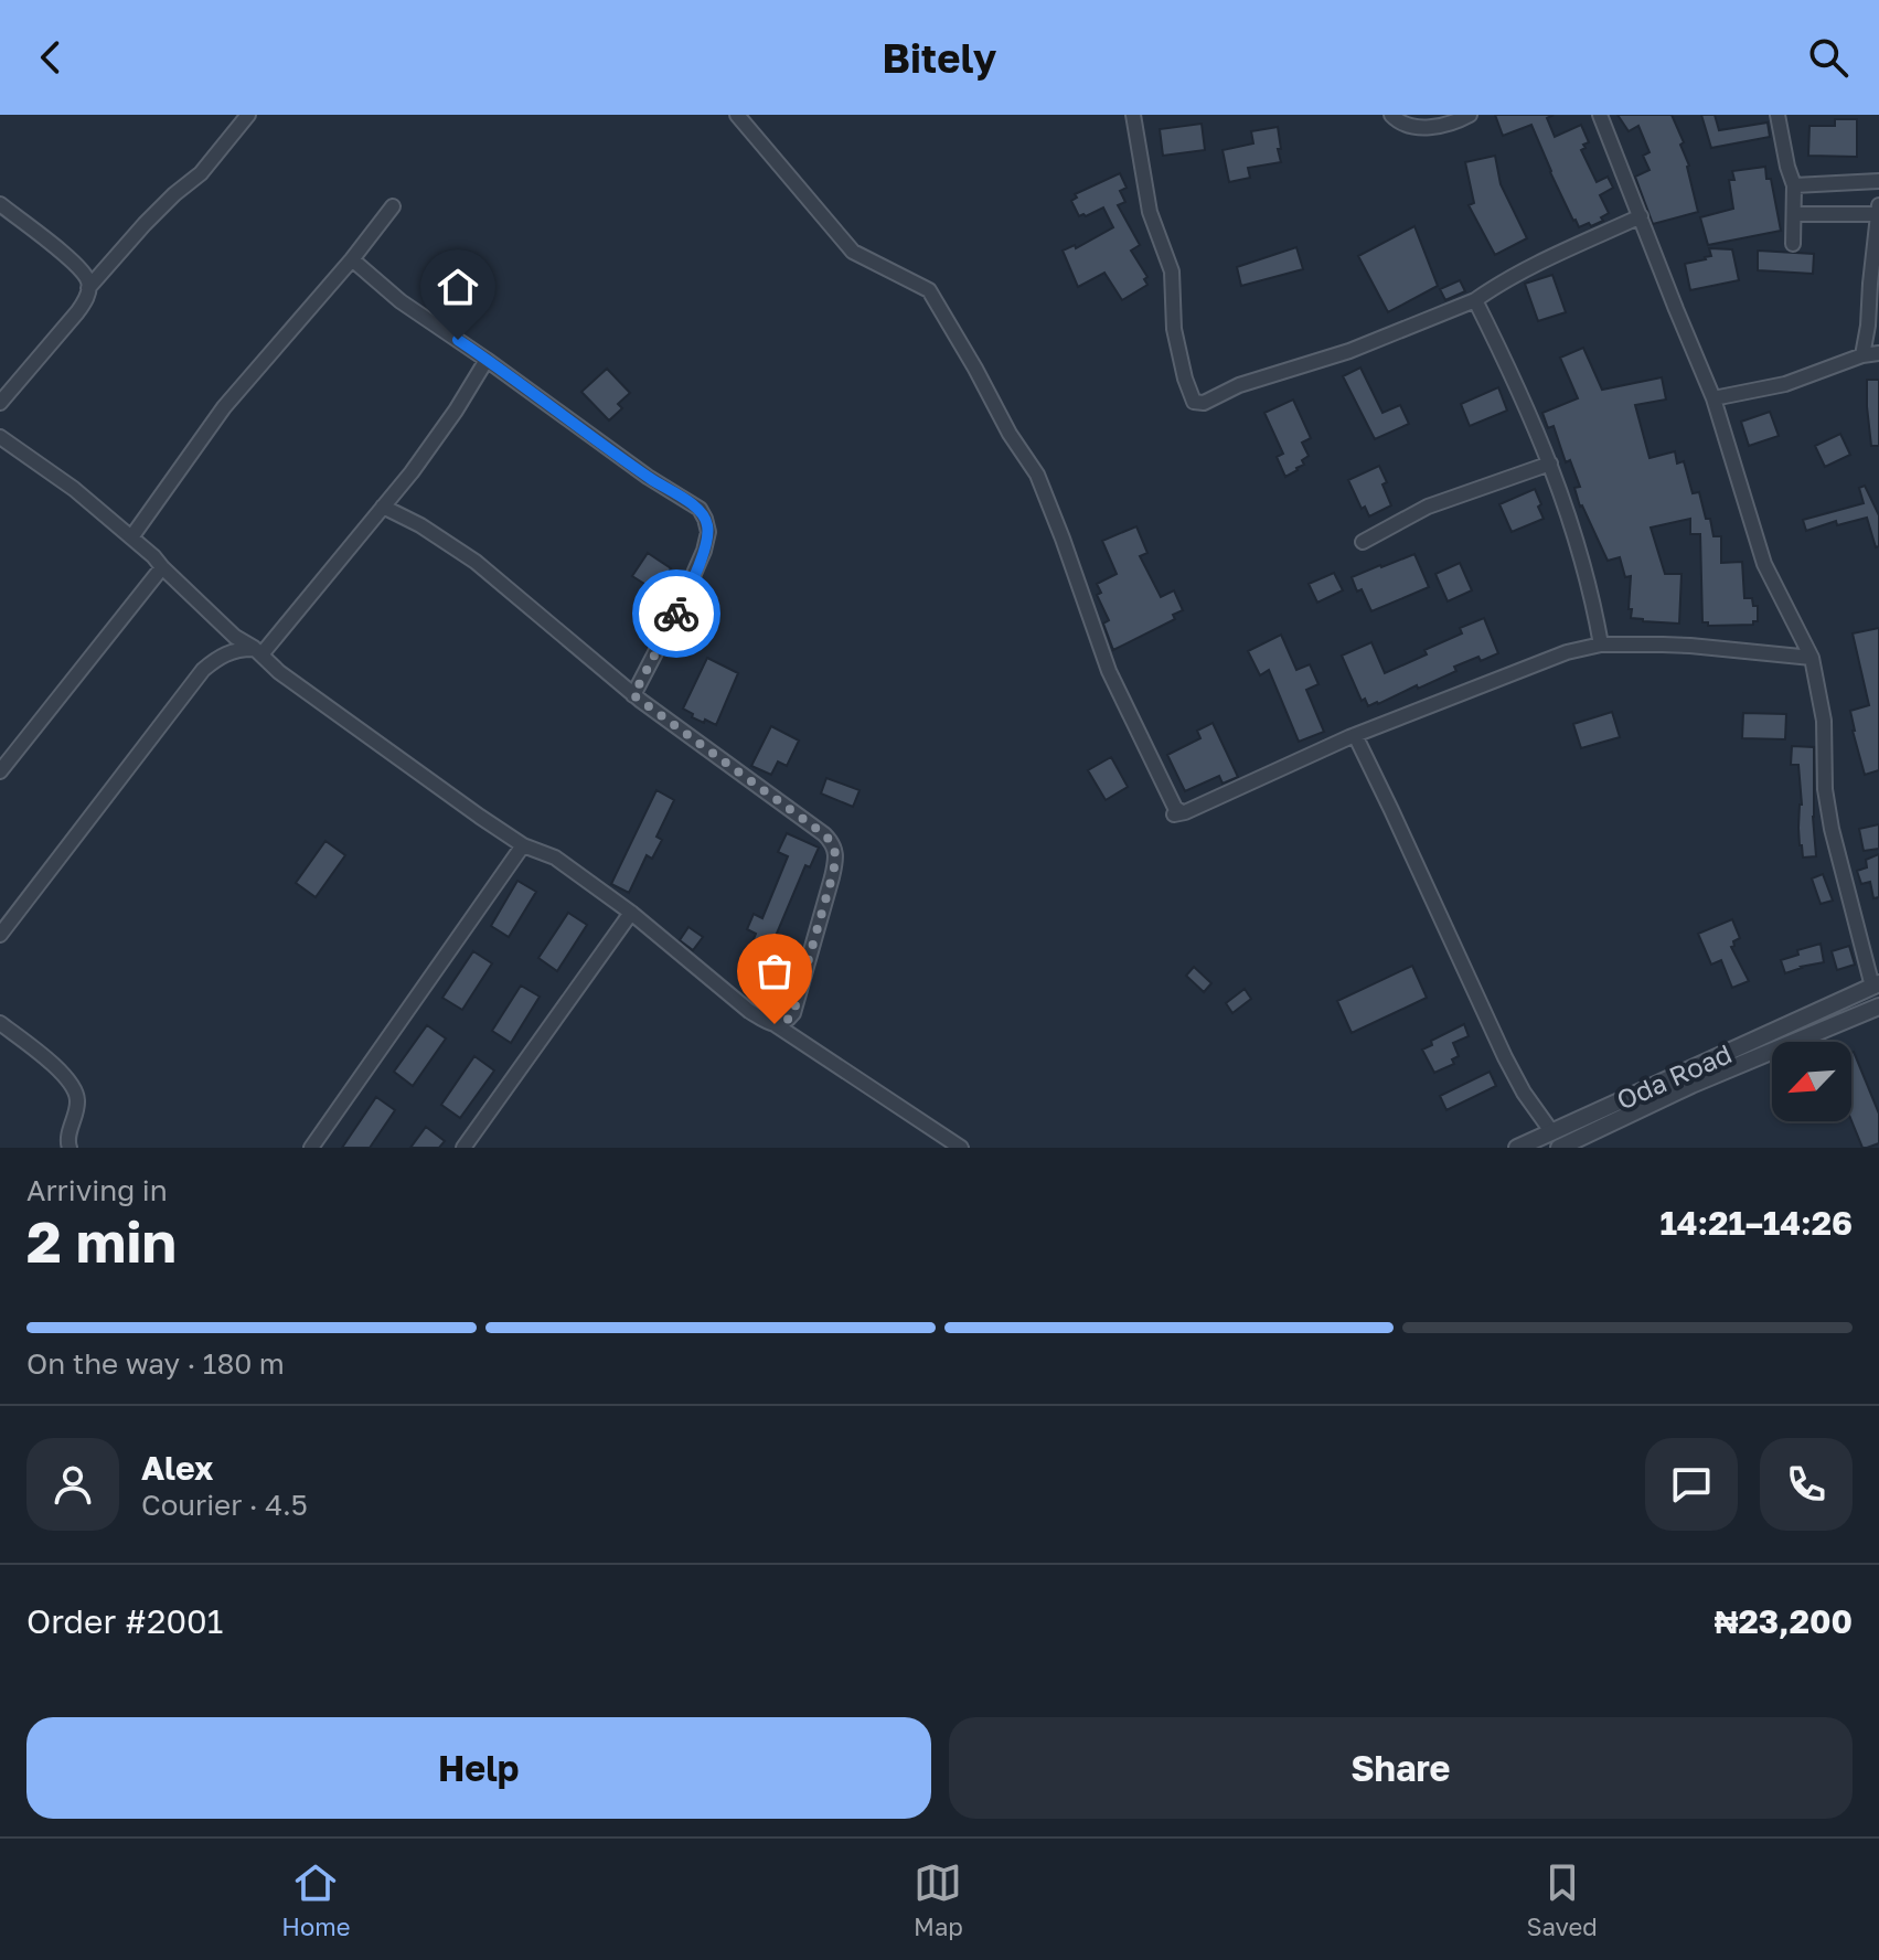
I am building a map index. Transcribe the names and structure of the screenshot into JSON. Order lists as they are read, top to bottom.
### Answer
{
  "streets": {
    "street": ["Oda Road"]
  },
  "north": "bottom left",
  "page": {
    "header": "Bitely",
    "heading": ["2 min", "Arriving in", "14:21–14:26"],
    "panel": [
      "Alex",
      "Courier · 4.5",
      "Order #2001",
      "₦23,200"
    ],
    "bar": "On the way · 180 m",
    "buttons": ["Help", "Share"],
    "tabs": ["Home", "Map", "Saved"]
  }
}
